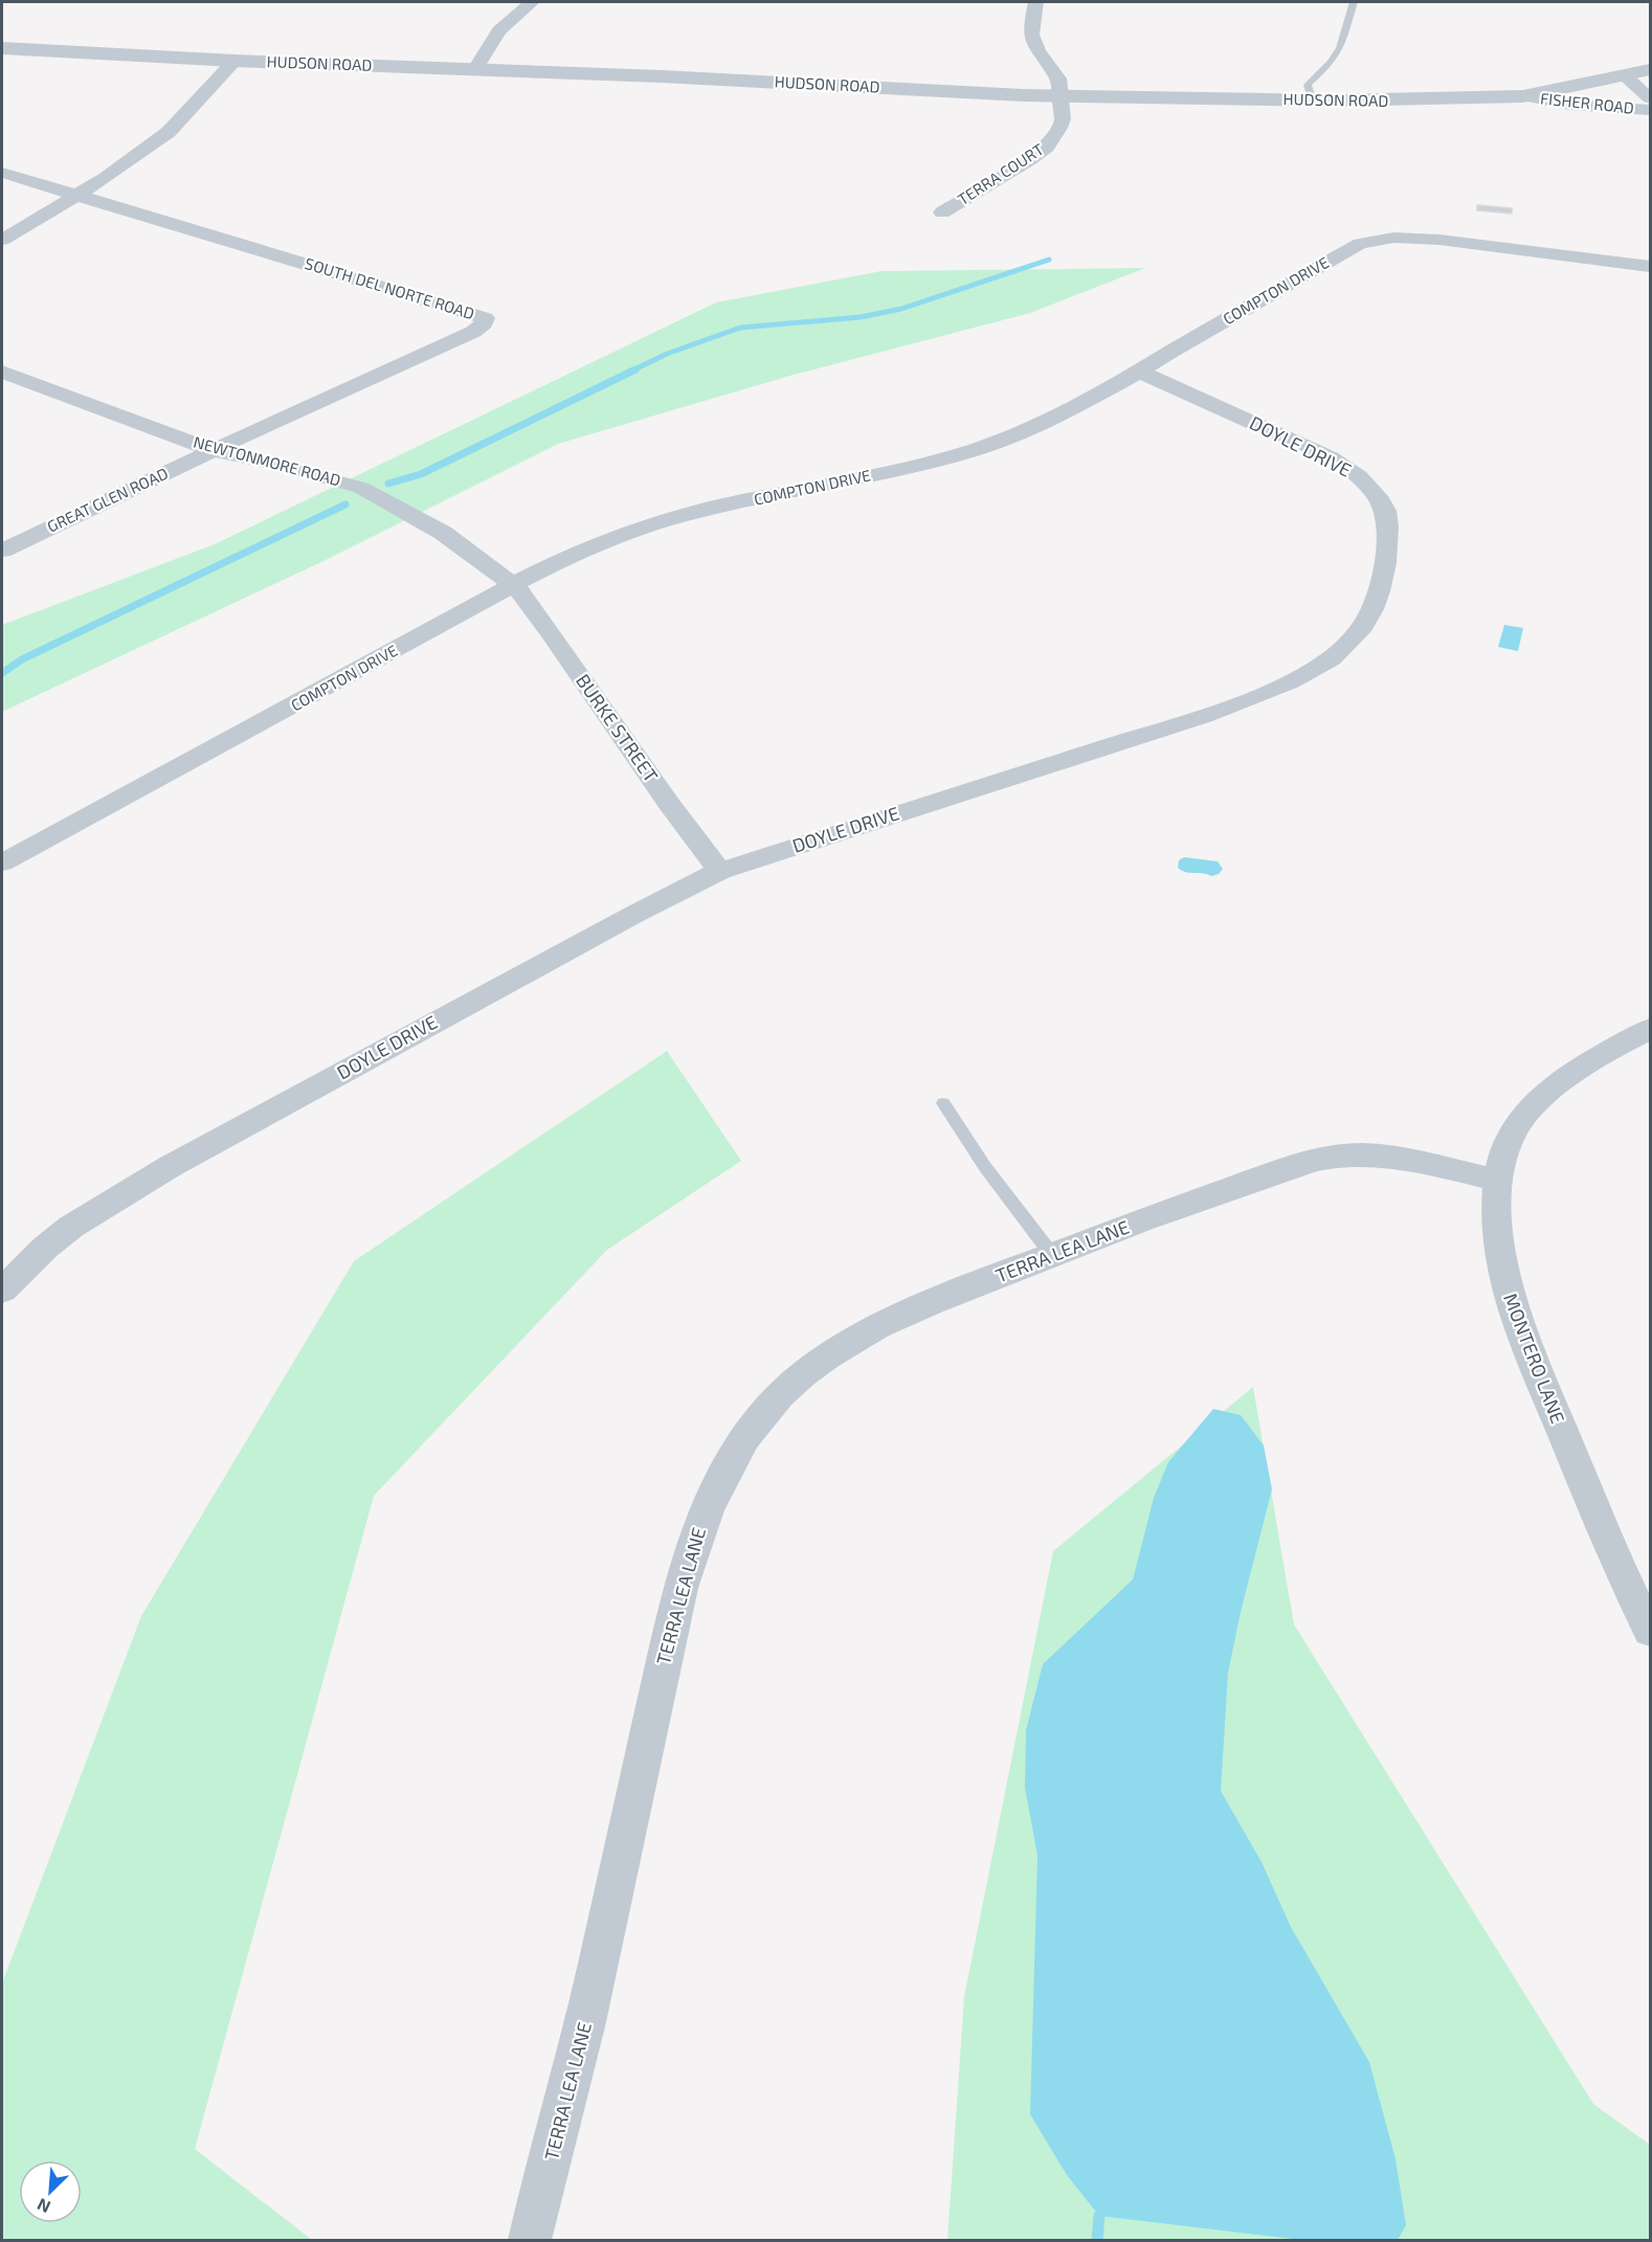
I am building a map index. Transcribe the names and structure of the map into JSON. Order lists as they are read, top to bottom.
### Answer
{
  "streets": {
    "street": [
      "HUDSON ROAD",
      "FISHER ROAD",
      "TERRA COURT",
      "SOUTH DEL NORTE ROAD",
      "COMPTON DRIVE",
      "DOYLE DRIVE",
      "NEWTONMORE ROAD",
      "GREAT GLEN ROAD",
      "BURKE STREET",
      "TERRA LEA LANE",
      "MONTERO LANE"
    ]
  },
  "crossings": [
    ["HUDSON ROAD", "FISHER ROAD"],
    ["HUDSON ROAD", "TERRA COURT"],
    ["SOUTH DEL NORTE ROAD", "NEWTONMORE ROAD"],
    ["SOUTH DEL NORTE ROAD", "GREAT GLEN ROAD"],
    ["COMPTON DRIVE", "DOYLE DRIVE"],
    ["COMPTON DRIVE", "NEWTONMORE ROAD"],
    ["COMPTON DRIVE", "BURKE STREET"],
    ["DOYLE DRIVE", "BURKE STREET"],
    ["NEWTONMORE ROAD", "GREAT GLEN ROAD"],
    ["NEWTONMORE ROAD", "BURKE STREET"],
    ["TERRA LEA LANE", "MONTERO LANE"]
  ],
  "north": "bottom left"
}
